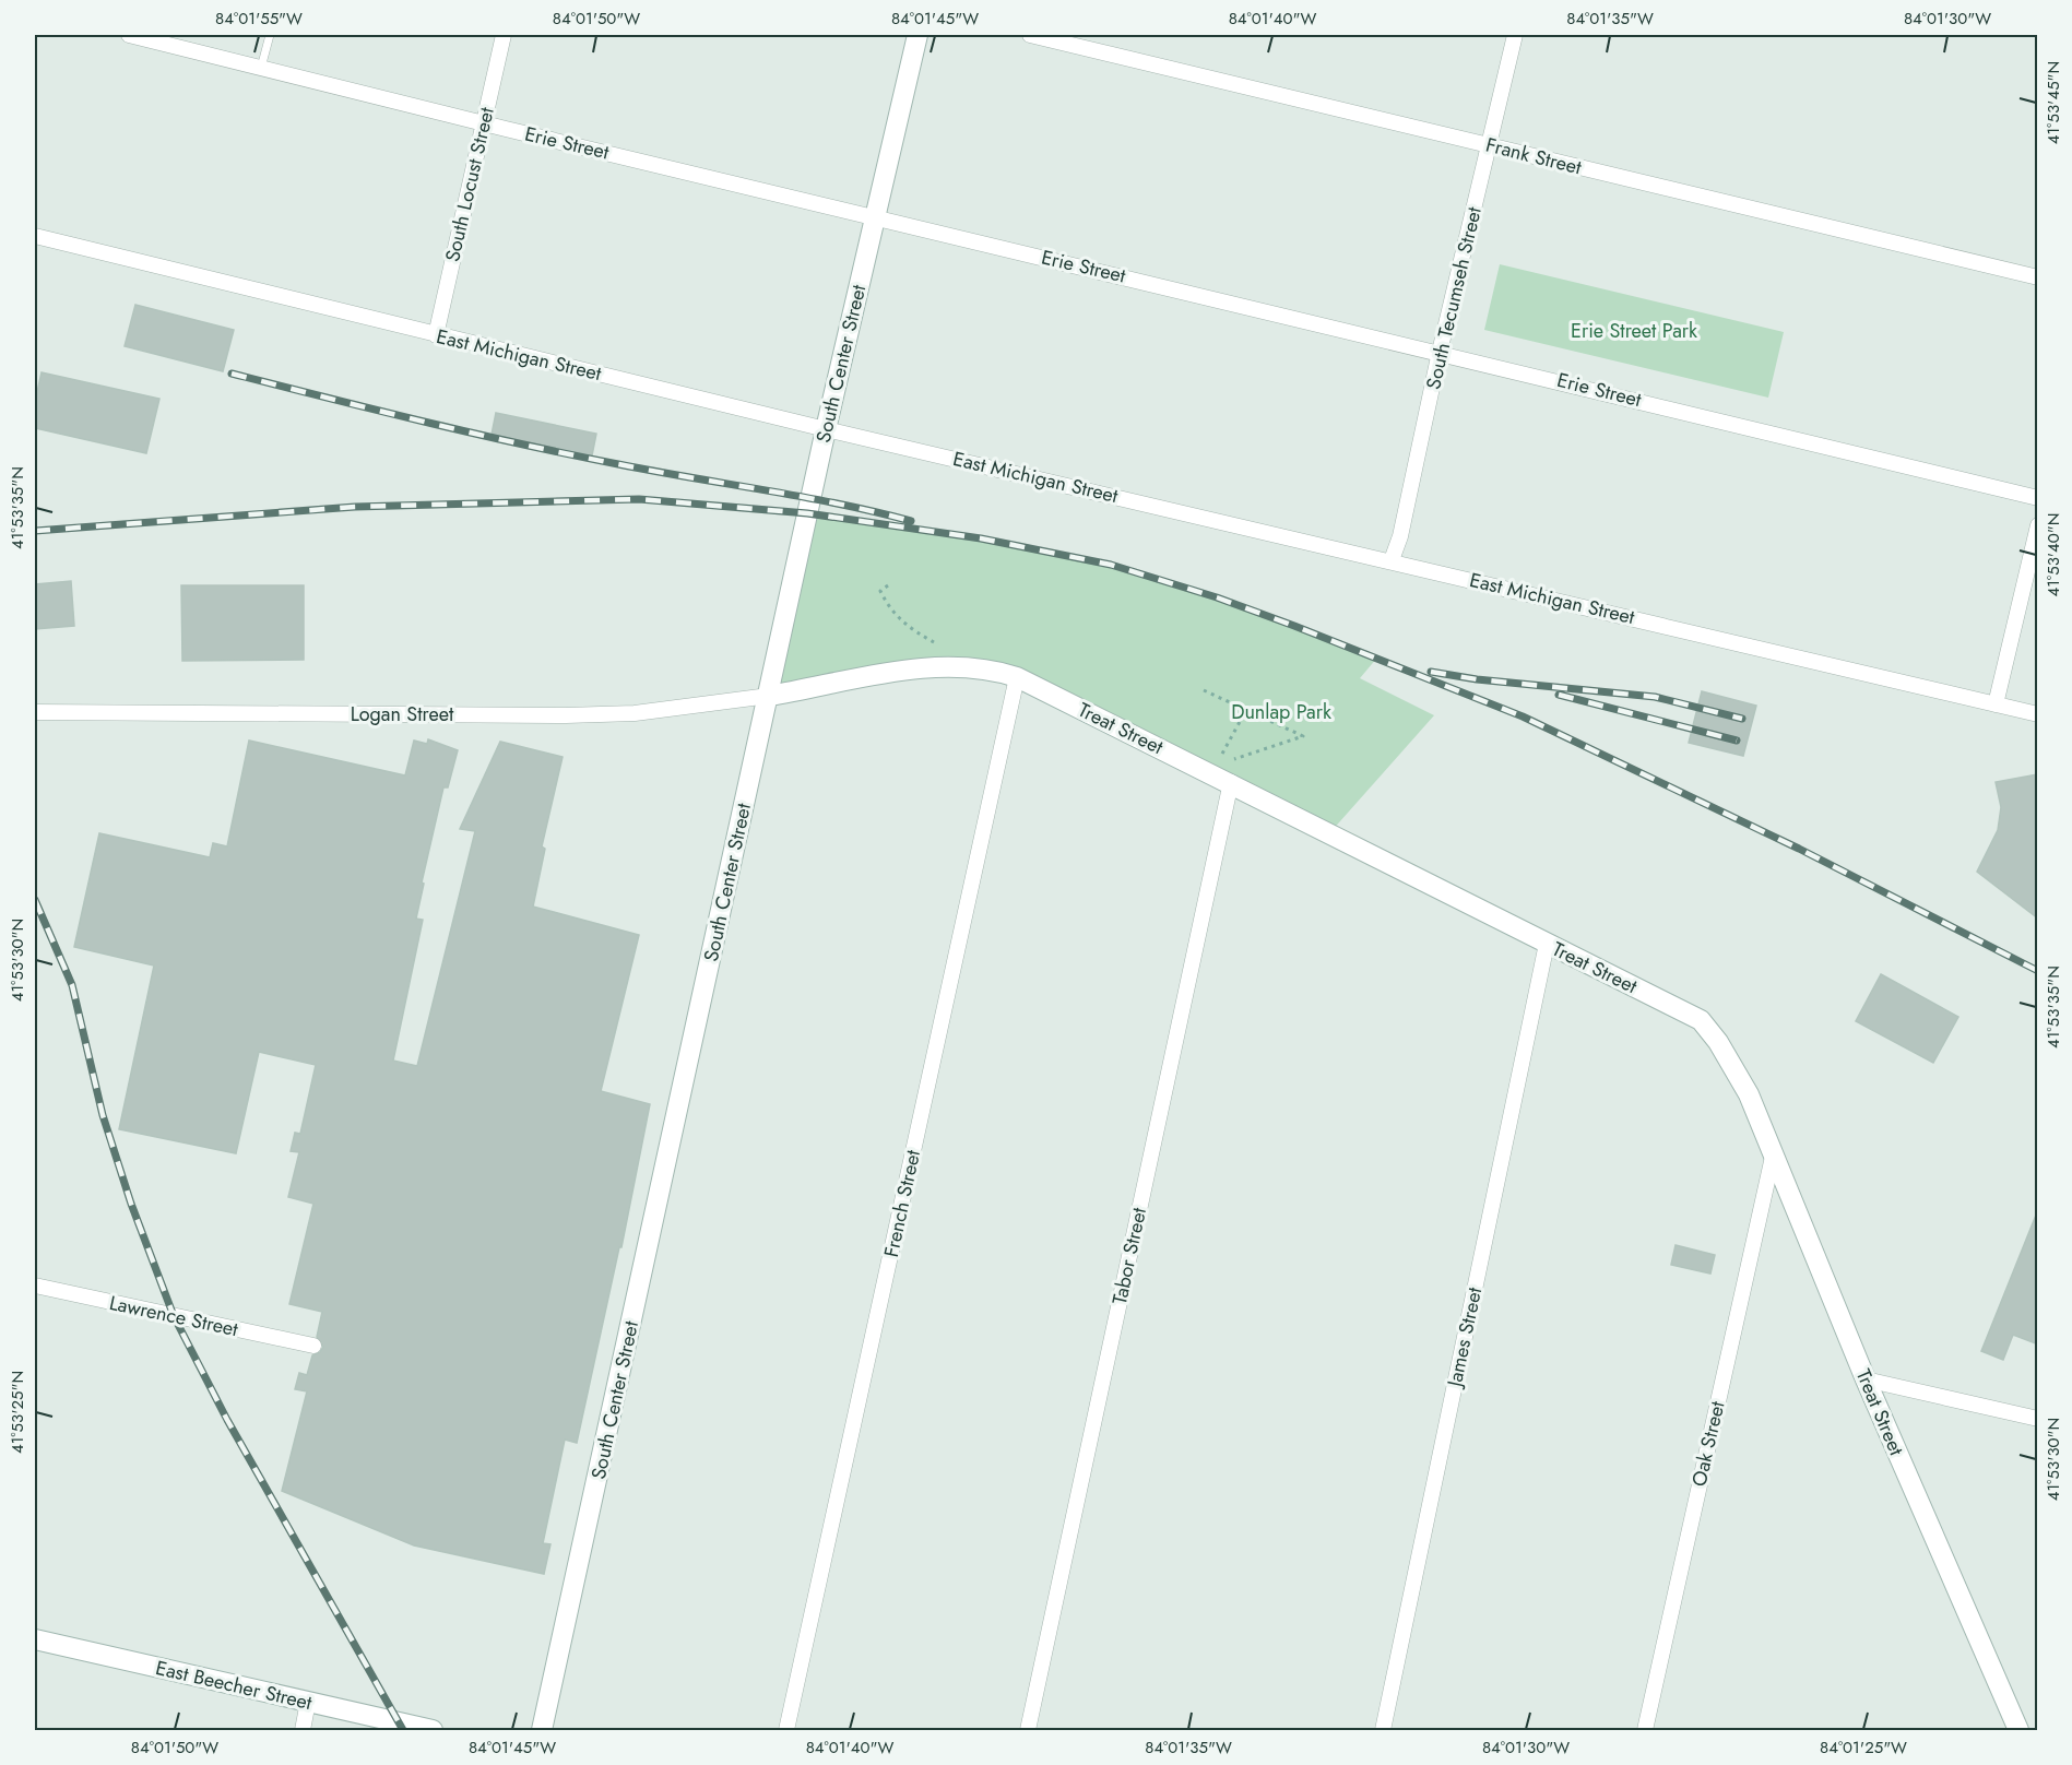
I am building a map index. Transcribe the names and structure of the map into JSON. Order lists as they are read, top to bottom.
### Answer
{
  "streets": {
    "street": [
      "Erie Street",
      "Frank Street",
      "South Locust Street",
      "South Tecumseh Street",
      "East Michigan Street",
      "South Center Street",
      "Logan Street",
      "Treat Street",
      "French Street",
      "Tabor Street",
      "Lawrence Street",
      "James Street",
      "Oak Street",
      "East Beecher Street"
    ]
  },
  "crossings": [
    ["Erie Street", "South Locust Street"],
    ["Erie Street", "South Tecumseh Street"],
    ["Erie Street", "South Center Street"],
    ["Frank Street", "South Tecumseh Street"],
    ["South Locust Street", "East Michigan Street"],
    ["South Tecumseh Street", "East Michigan Street"],
    ["East Michigan Street", "South Center Street"],
    ["South Center Street", "Logan Street"],
    ["South Center Street", "Treat Street"],
    ["Logan Street", "Treat Street"],
    ["Treat Street", "French Street"],
    ["Treat Street", "Tabor Street"],
    ["Treat Street", "James Street"],
    ["Treat Street", "Oak Street"]
  ],
  "parks": ["Erie Street Park", "Dunlap Park"],
  "coordinates": [
    "84°01'55\"W",
    "84°01'50\"W",
    "84°01'45\"W",
    "84°01'40\"W",
    "84°01'35\"W",
    "84°01'30\"W",
    "41°53'45\"N",
    "41°53'35\"N",
    "41°53'40\"N",
    "41°53'30\"N",
    "41°53'25\"N",
    "84°01'25\"W"
  ]
}
